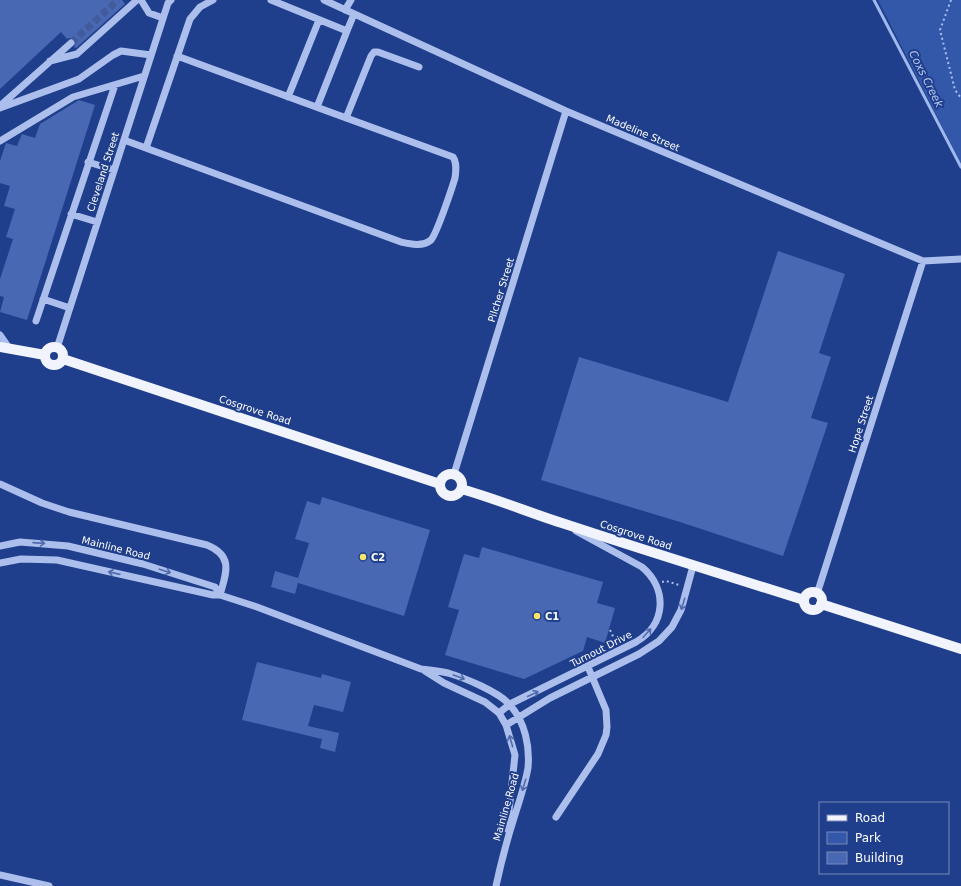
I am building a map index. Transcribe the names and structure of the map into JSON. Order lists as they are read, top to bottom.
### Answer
{
  "streets": {
    "main road": ["Cosgrove Road"],
    "street": [
      "Madeline Street",
      "Cleveland Street",
      "Pilcher Street",
      "Hope Street",
      "Mainline Road",
      "Turnout Drive"
    ]
  },
  "crossings": [
    ["Madeline Street", "Pilcher Street"],
    ["Madeline Street", "Hope Street"],
    ["Cleveland Street", "Cosgrove Road"],
    ["Pilcher Street", "Cosgrove Road"],
    ["Cosgrove Road", "Hope Street"],
    ["Cosgrove Road", "Turnout Drive"],
    ["Mainline Road", "Turnout Drive"]
  ],
  "water": ["Coxs Creek"],
  "places": ["C2", "C1"],
  "legend": ["Road", "Park", "Building"]
}
